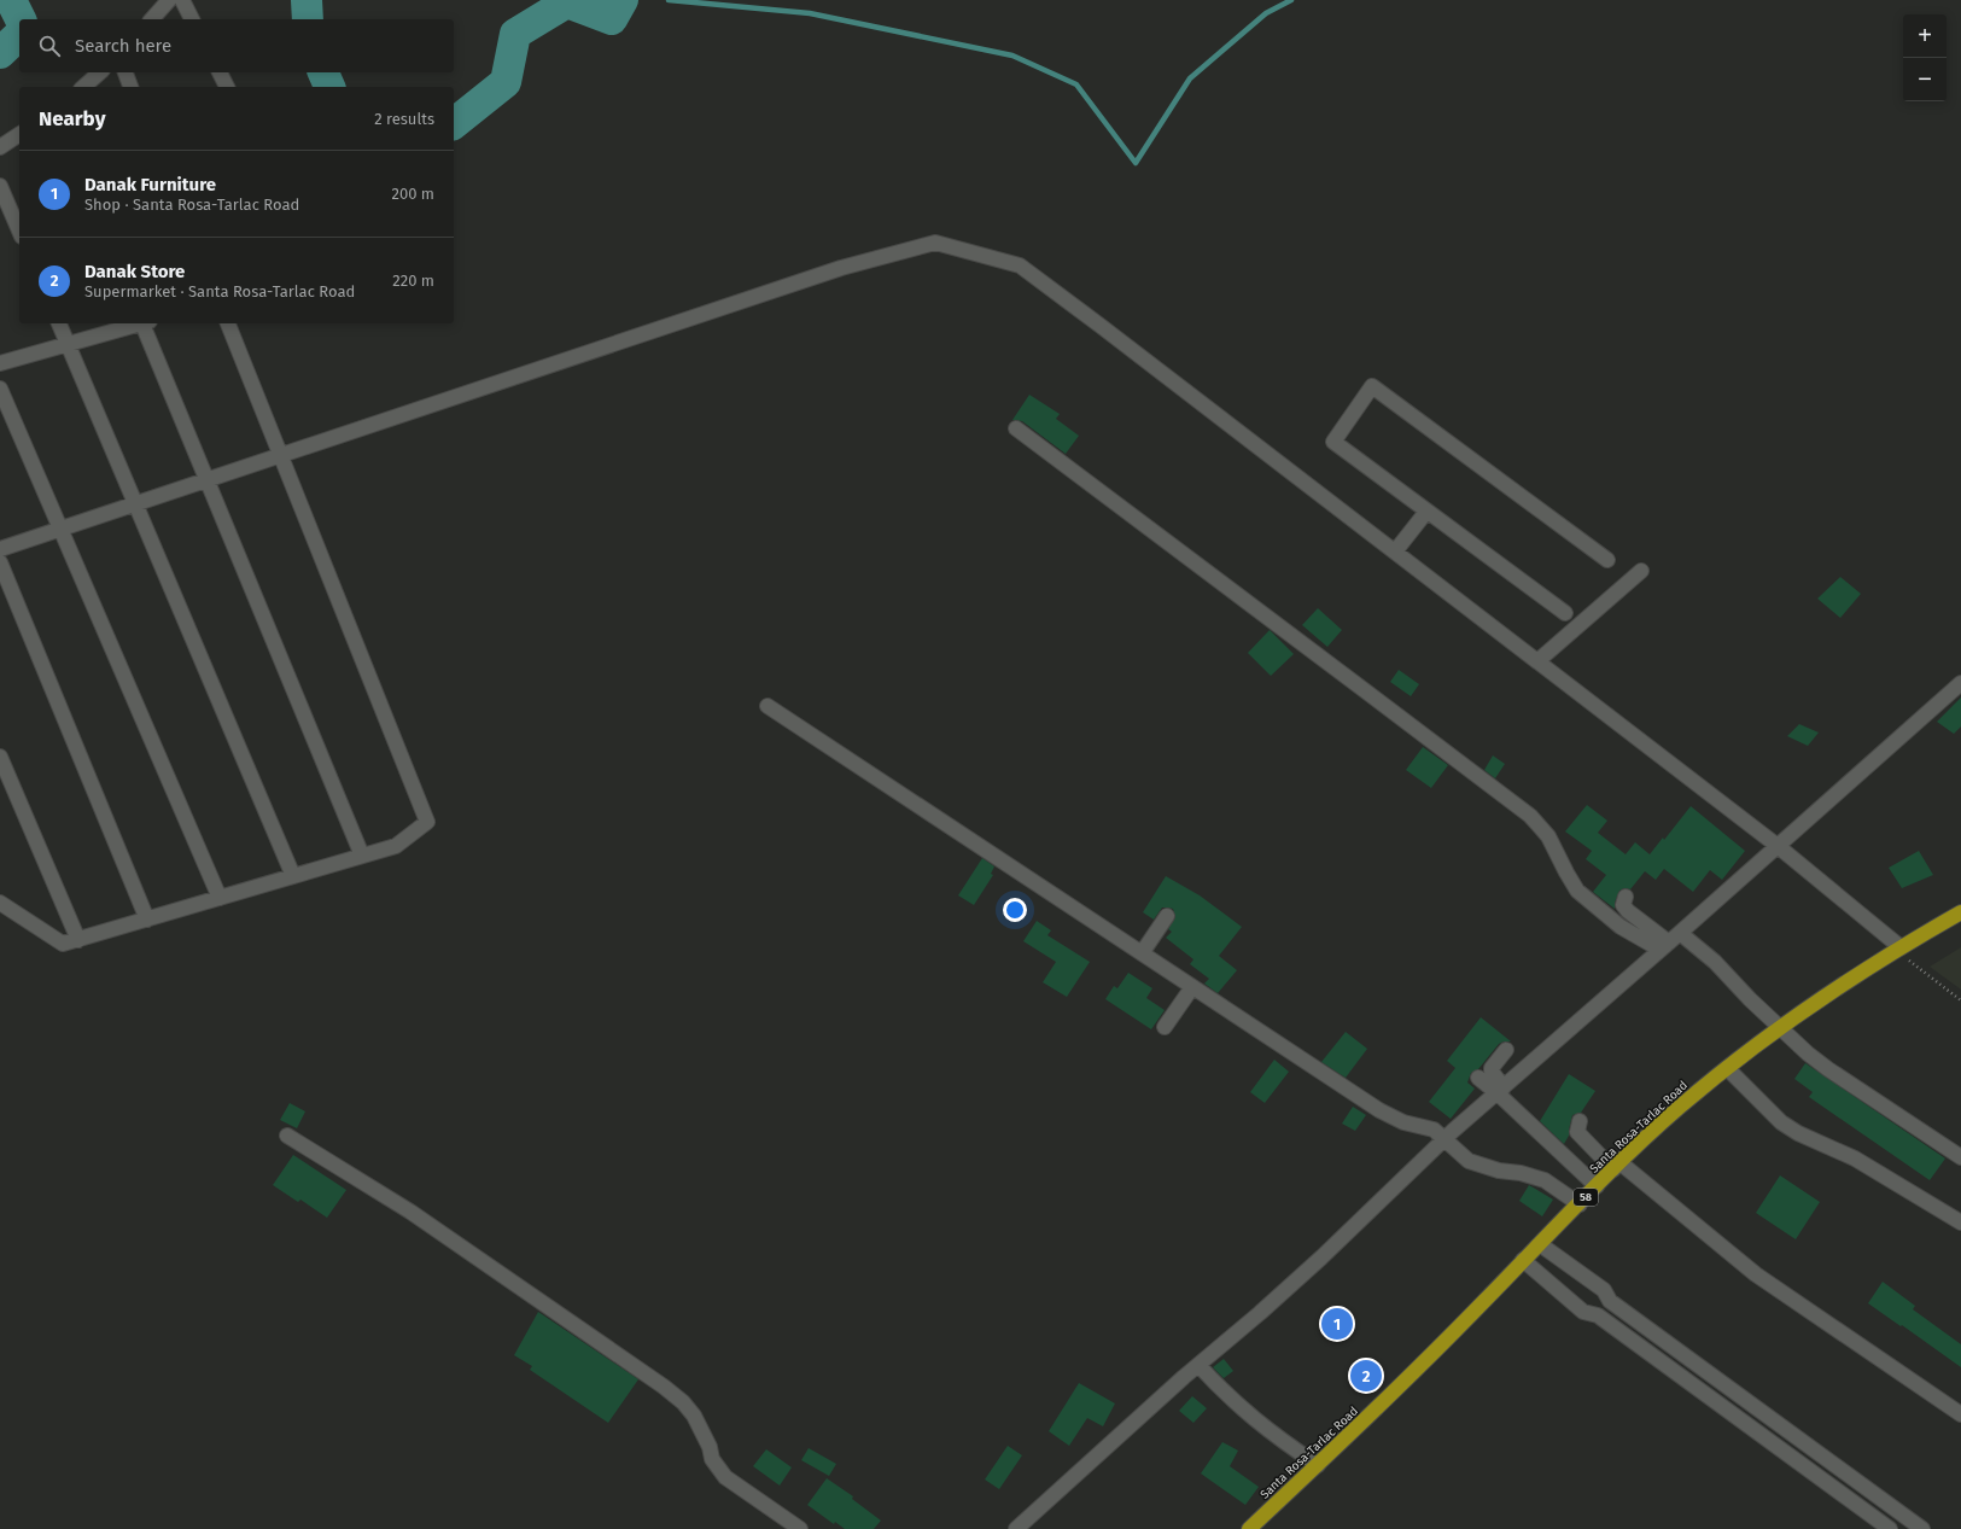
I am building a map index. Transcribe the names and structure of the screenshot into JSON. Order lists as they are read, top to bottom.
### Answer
{
  "streets": {
    "highway": ["Santa Rosa-Tarlac Road", "58"]
  },
  "page": {
    "map_buttons": ["+", "−"],
    "search": "Search here",
    "heading": ["Nearby", "2 results"],
    "list": [
      {
        "mark": "1",
        "name": "Danak Furniture",
        "note": "Shop · Santa Rosa-Tarlac Road",
        "value": "200 m"
      },
      {
        "mark": "2",
        "name": "Danak Store",
        "note": "Supermarket · Santa Rosa-Tarlac Road",
        "value": "220 m"
      }
    ],
    "pins": ["1", "2"]
  }
}
